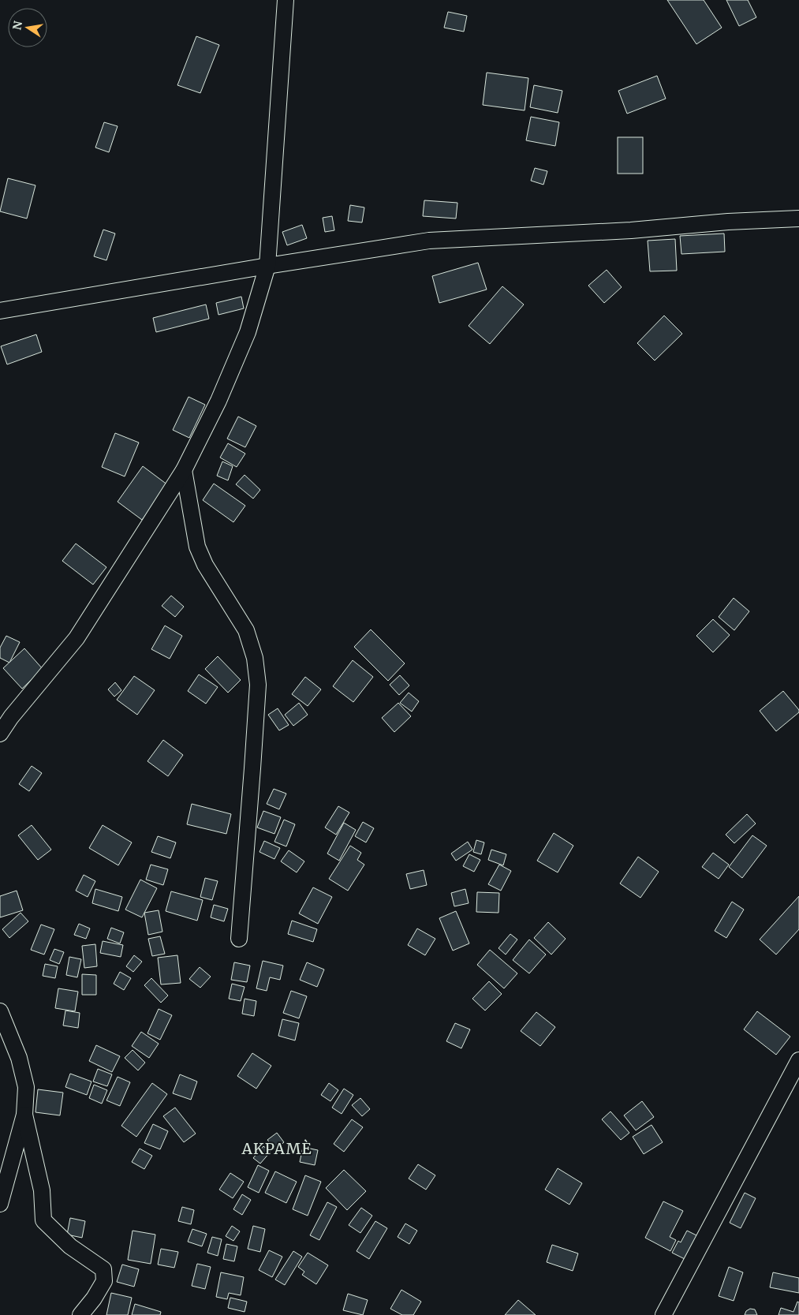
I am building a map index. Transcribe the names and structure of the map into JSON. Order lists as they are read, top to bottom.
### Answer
{
  "districts": ["AKPAMÈ"],
  "north": "left"
}
